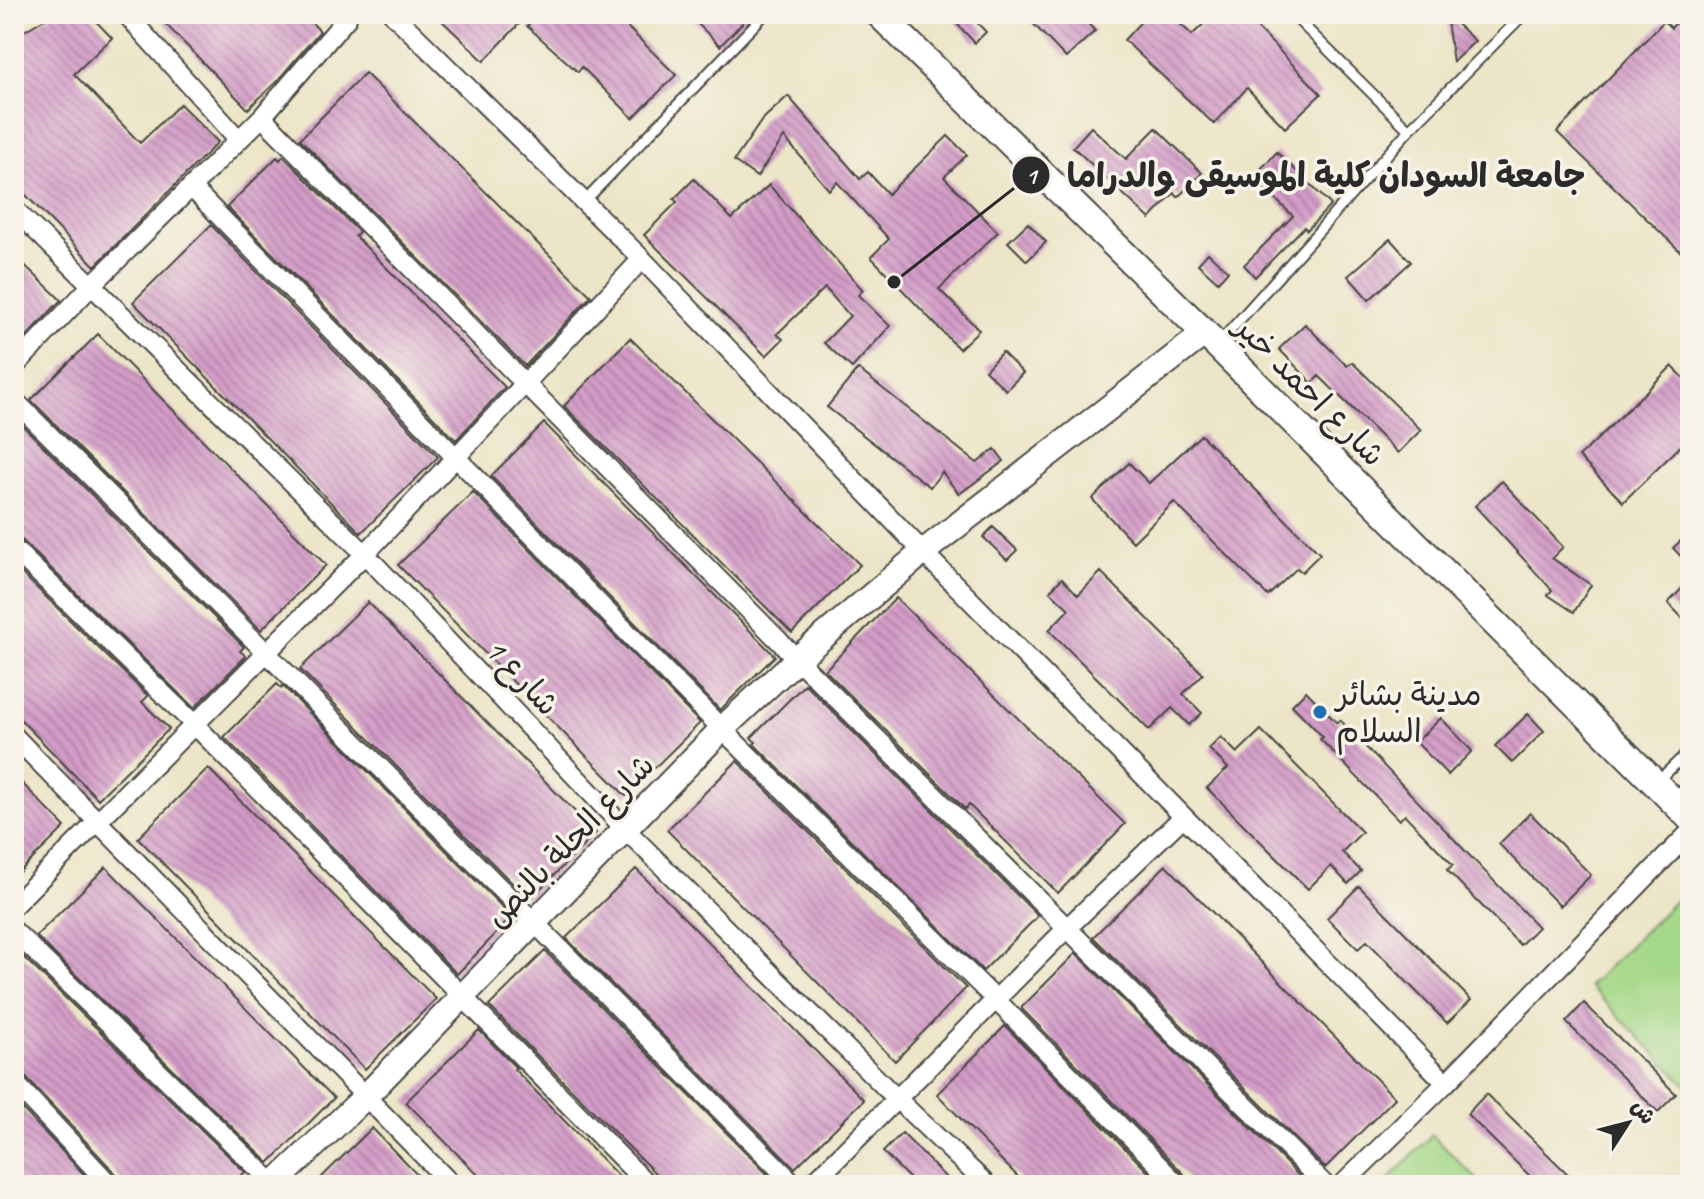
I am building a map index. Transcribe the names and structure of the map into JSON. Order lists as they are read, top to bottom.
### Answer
{
  "streets": {
    "main road": ["شارع احمد خير"],
    "street": ["شارع 1", "شارع الحلة بالنص"]
  },
  "crossings": [
    ["شارع احمد خير", "شارع الحلة بالنص"],
    ["شارع 1", "شارع الحلة بالنص"]
  ],
  "places": ["جامعة السودان كلية الموسيقى والدراما", "مدينة بشائر السلام"],
  "north": "top right"
}
